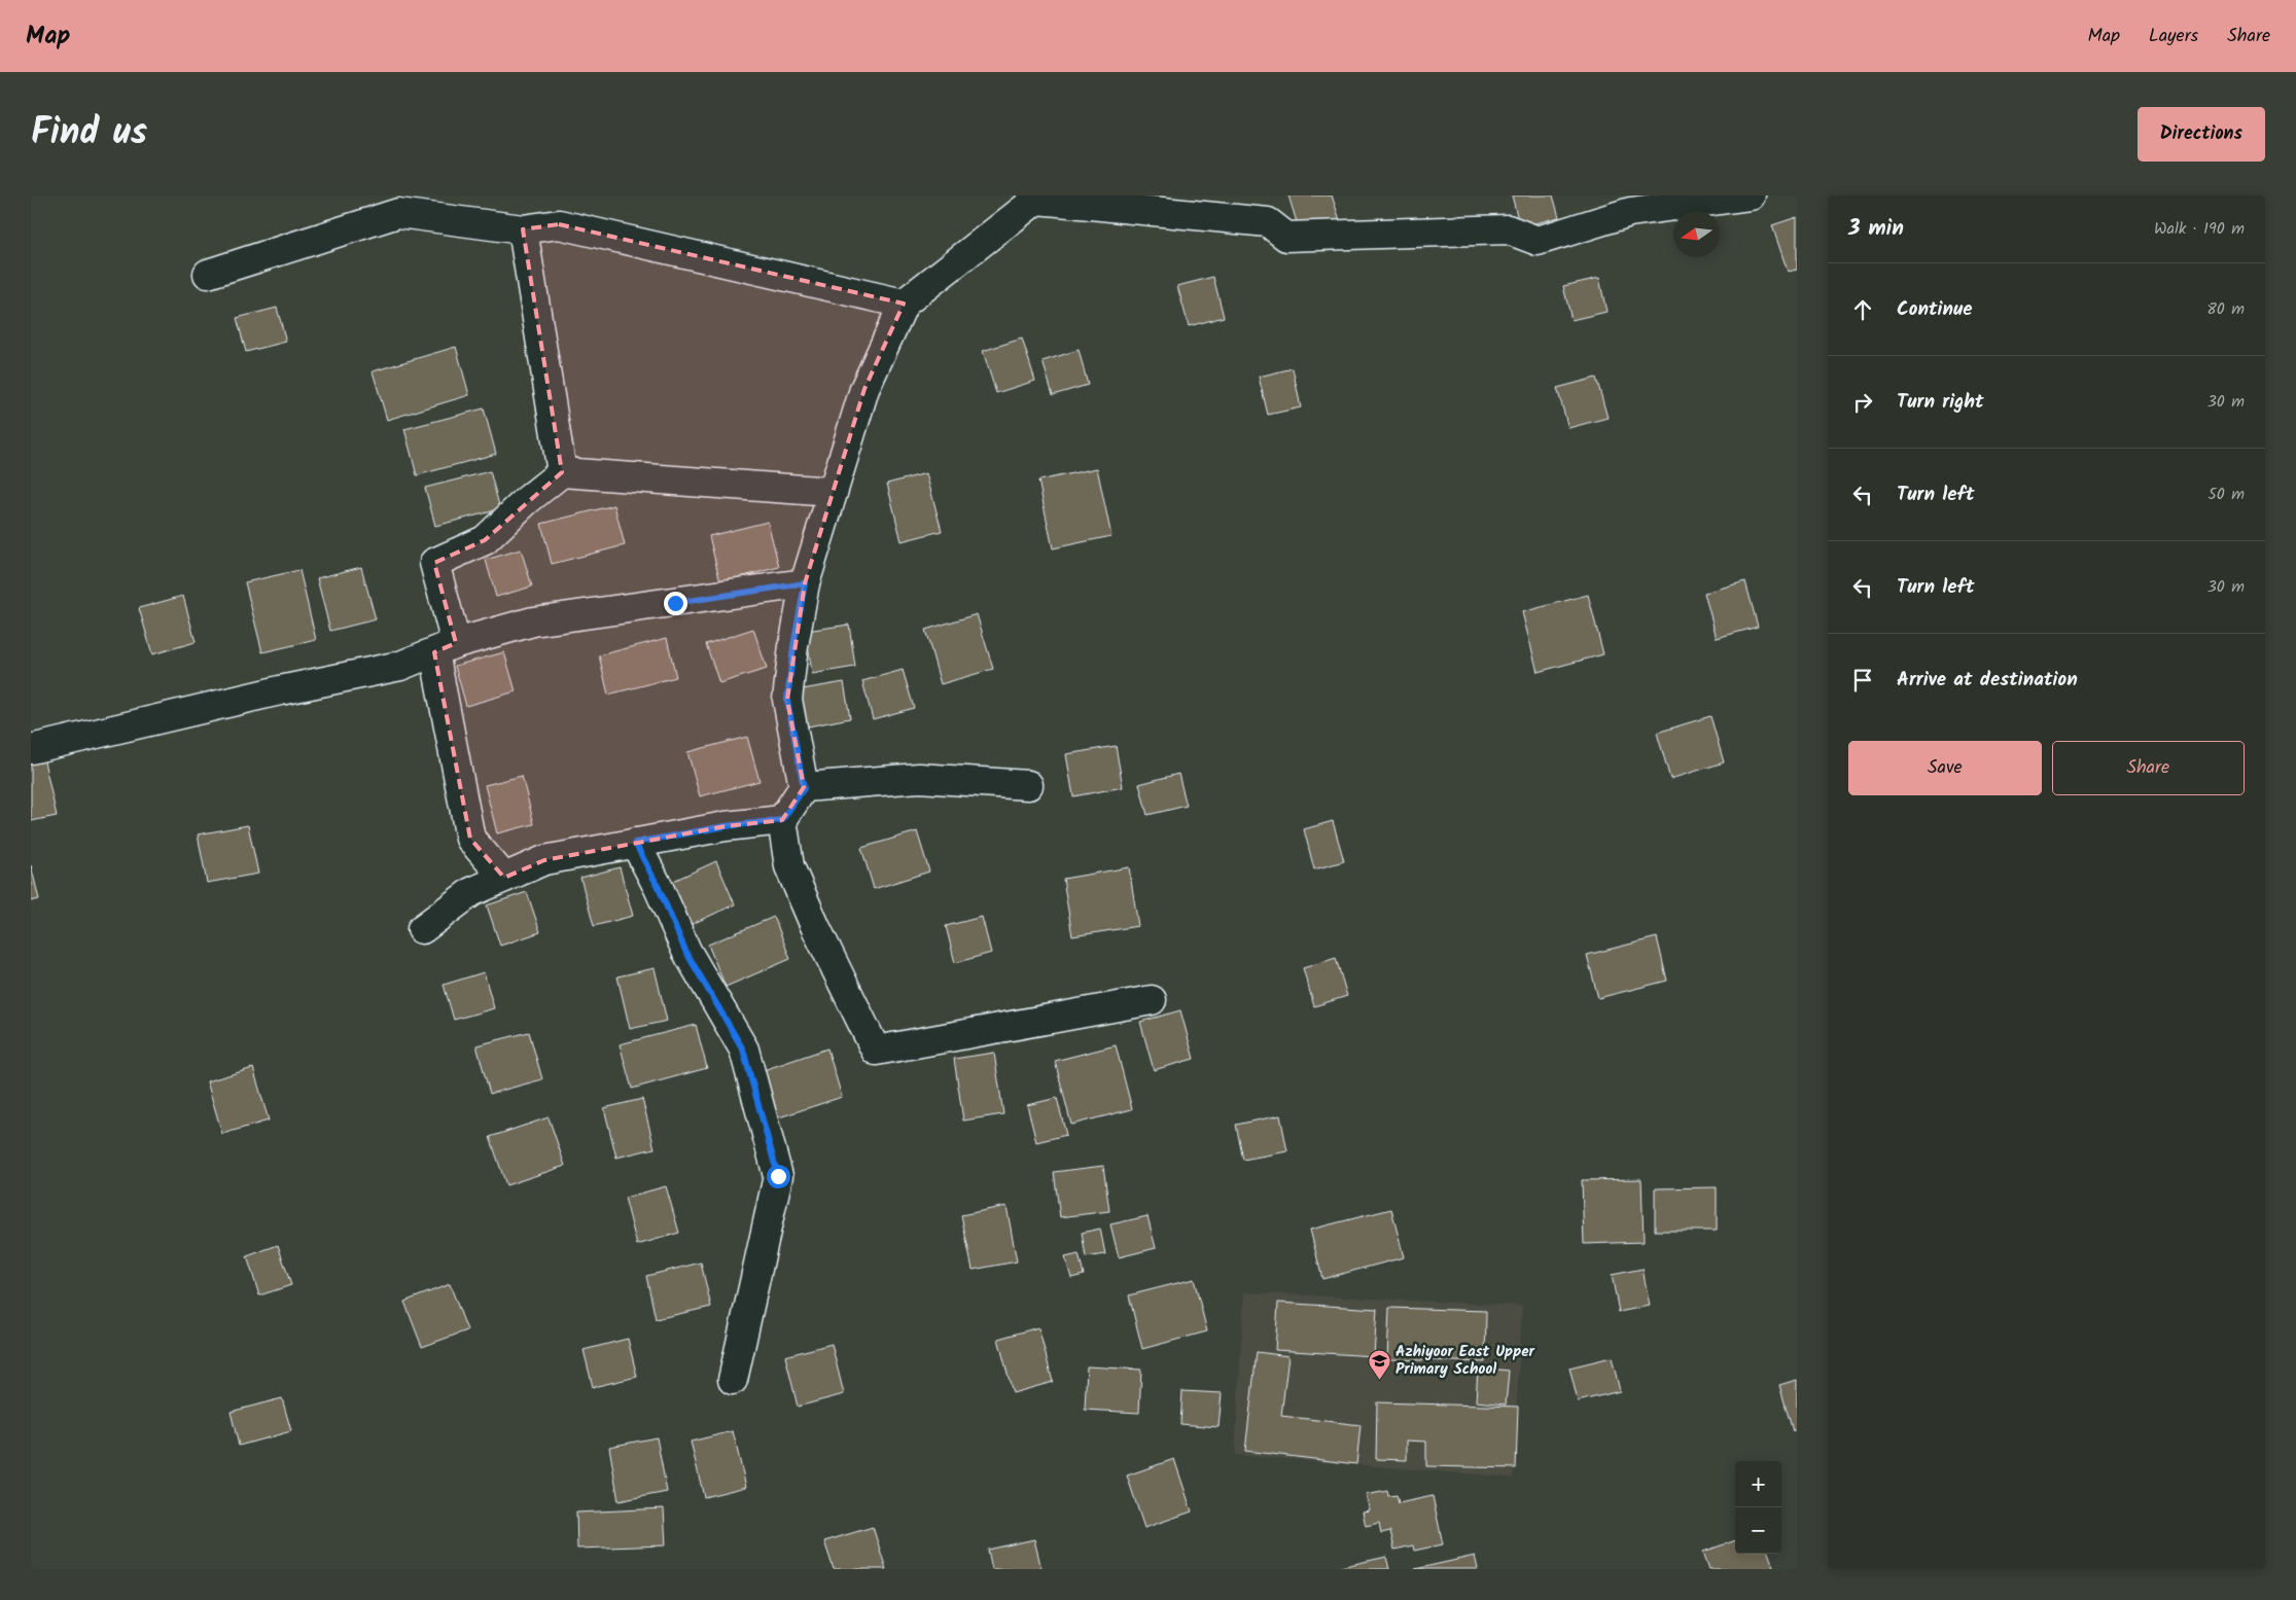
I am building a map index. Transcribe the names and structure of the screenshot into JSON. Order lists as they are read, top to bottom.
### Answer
{
  "places": {
    "school or university": ["Azhiyoor East Upper Primary School"]
  },
  "north": "left",
  "page": {
    "header": "Map",
    "nav": ["Map", "Layers", "Share"],
    "title": "Find us",
    "buttons": [
      "Directions",
      ["Save", "Share"]
    ],
    "heading": ["3 min", "Walk · 190 m"],
    "list": [
      ["Continue", "80 m"],
      ["Turn right", "30 m"],
      ["Turn left", "50 m"],
      ["Turn left", "30 m"],
      "Arrive at destination"
    ],
    "map_buttons": ["+", "−"]
  }
}
